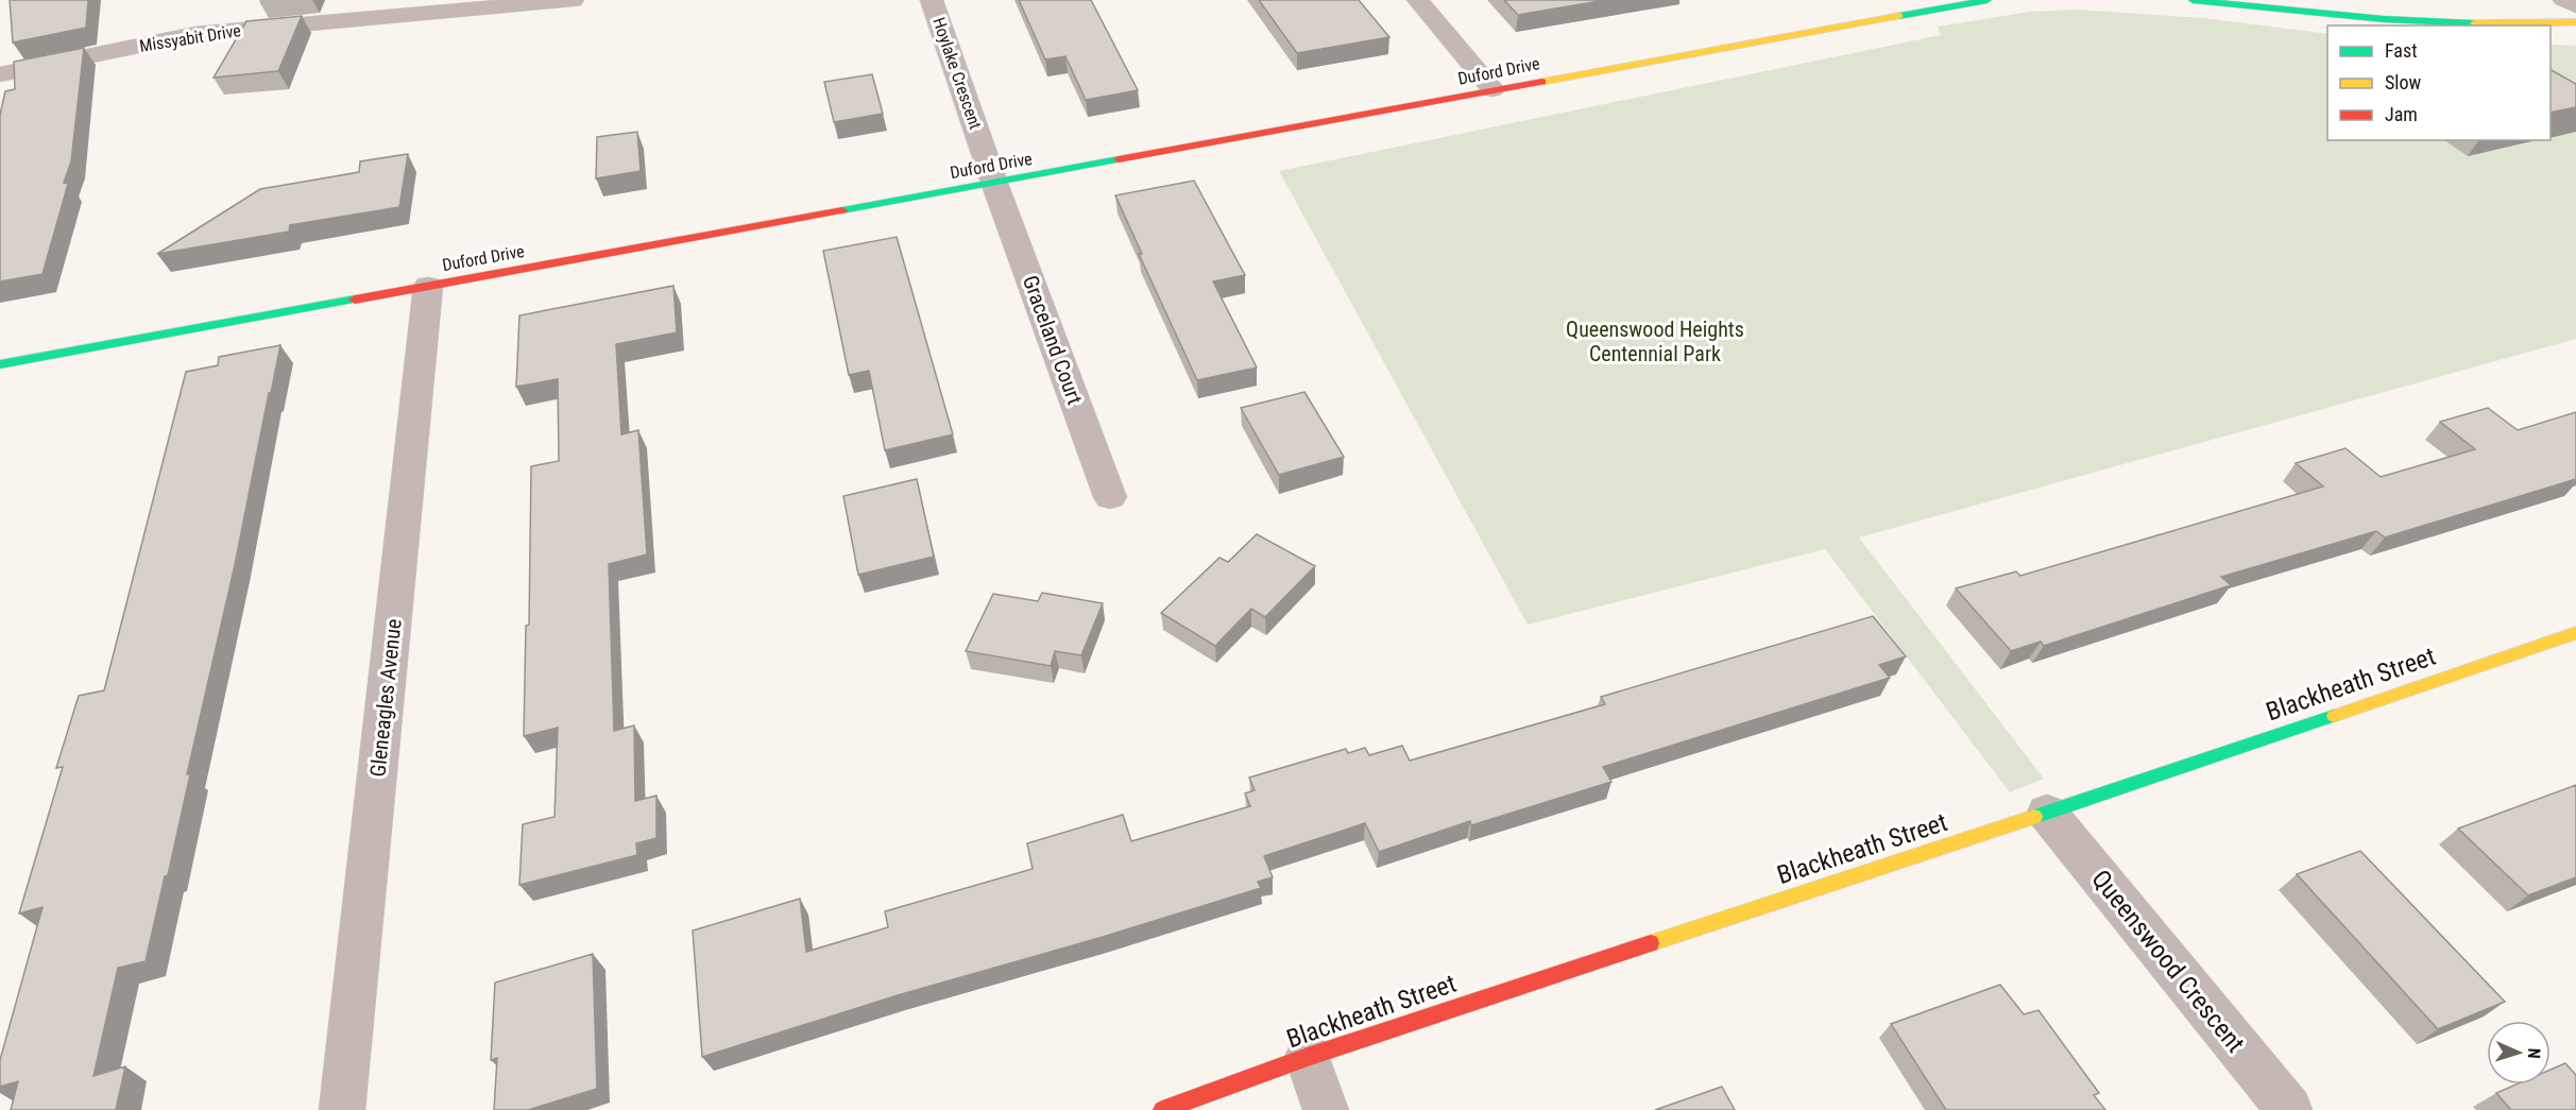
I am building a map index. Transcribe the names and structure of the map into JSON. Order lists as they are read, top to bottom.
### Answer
{
  "streets": {
    "street": [
      "Missyabit Drive",
      "Duford Drive",
      "Hoylake Crescent",
      "Graceland Court",
      "Blackheath Street",
      "Gleneagles Avenue",
      "Queenswood Crescent"
    ]
  },
  "crossings": [
    ["Duford Drive", "Hoylake Crescent"],
    ["Duford Drive", "Graceland Court"],
    ["Duford Drive", "Gleneagles Avenue"],
    ["Hoylake Crescent", "Graceland Court"],
    ["Blackheath Street", "Queenswood Crescent"]
  ],
  "parks": ["Queenswood Heights Centennial Park"],
  "legend": ["Fast", "Slow", "Jam"],
  "north": "right"
}
